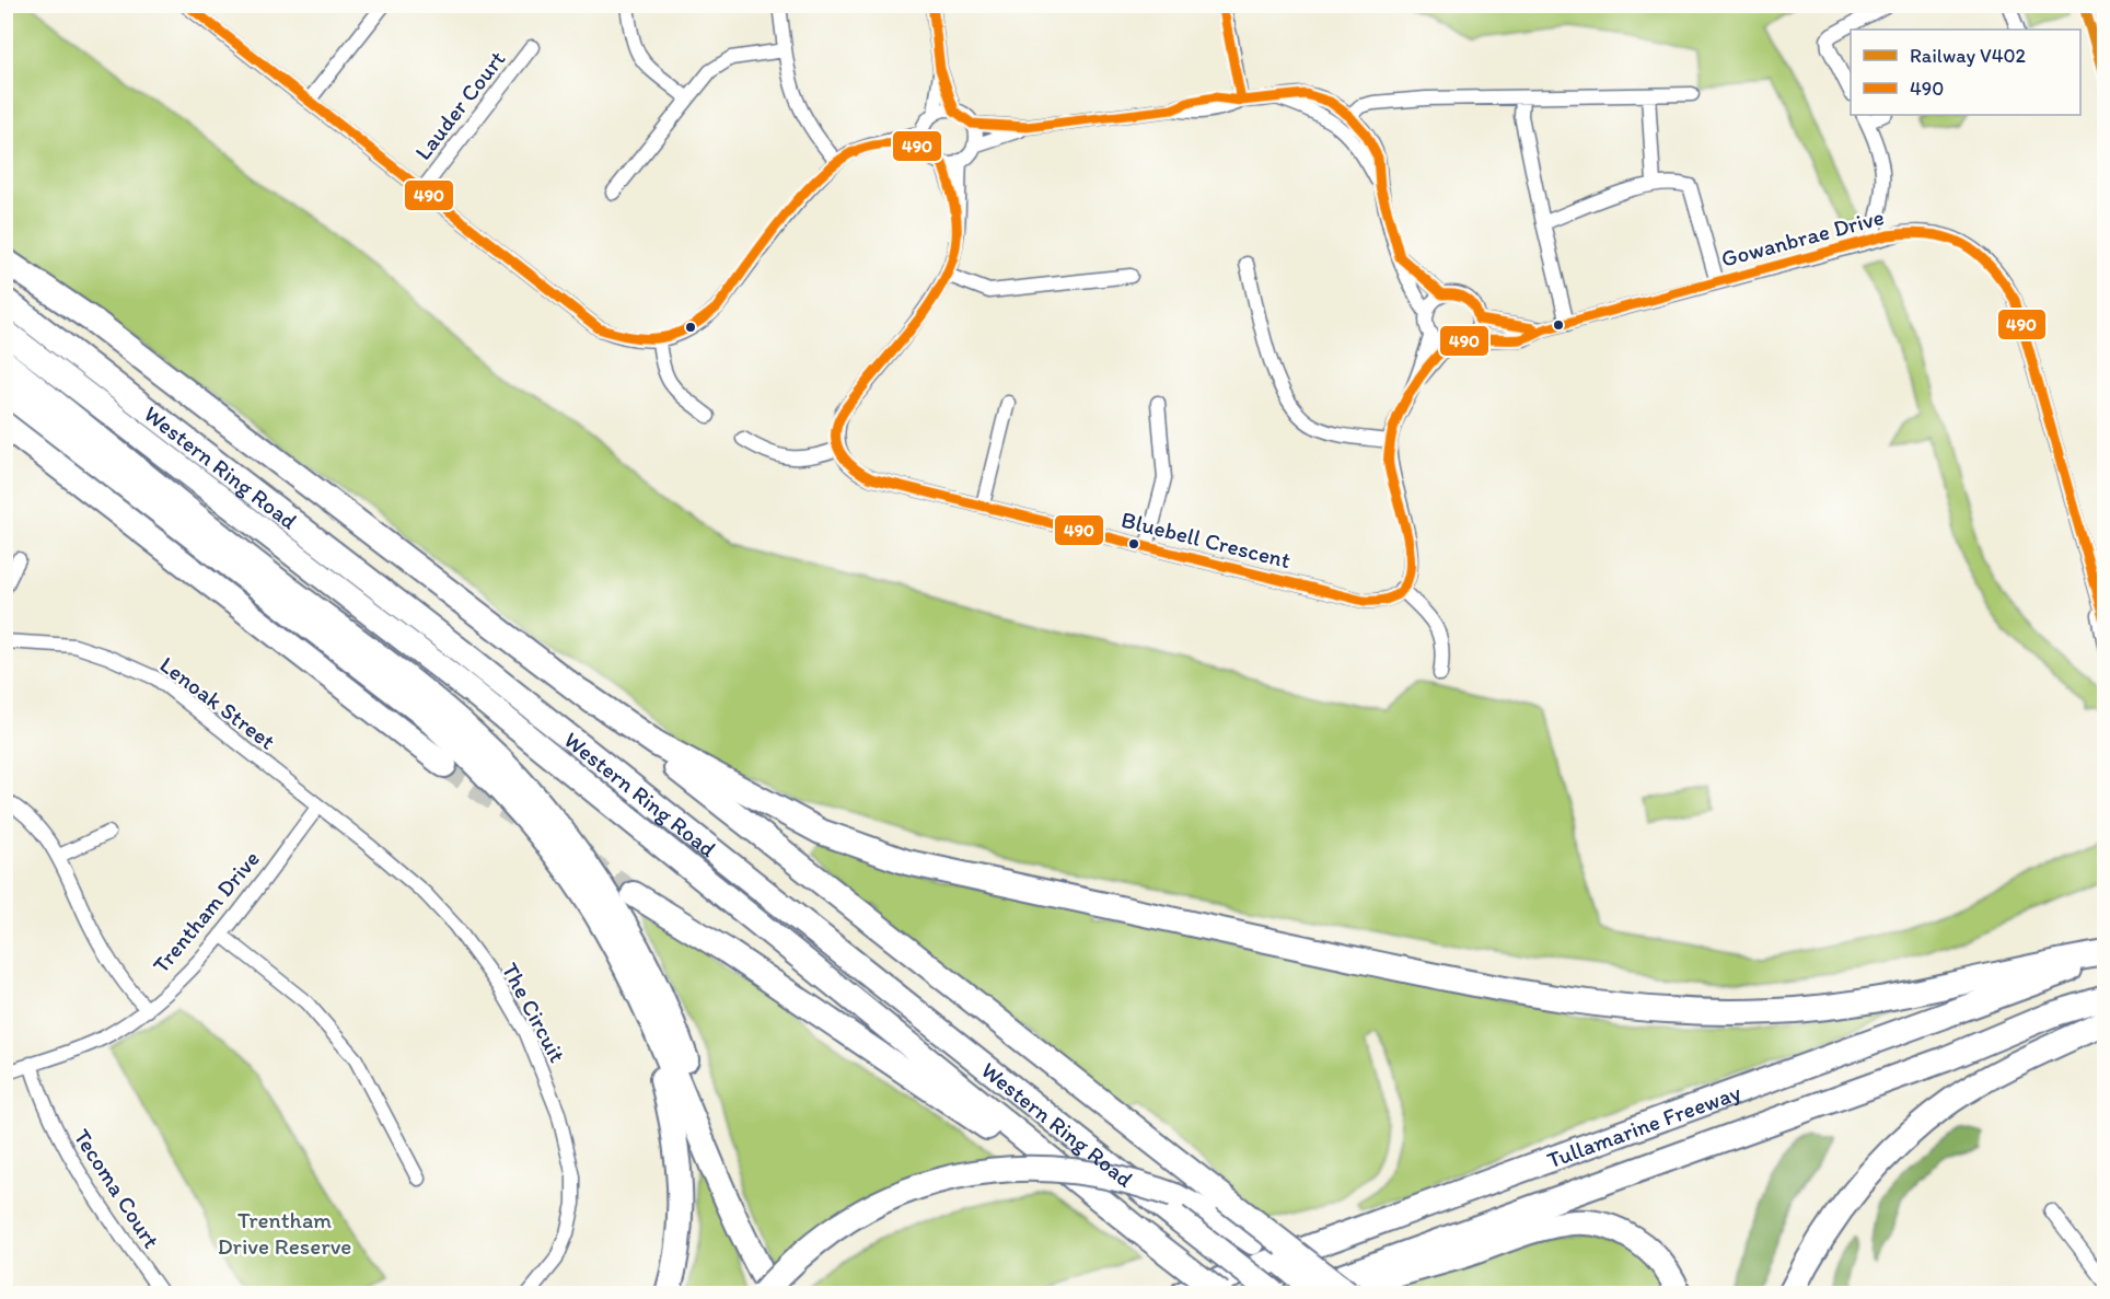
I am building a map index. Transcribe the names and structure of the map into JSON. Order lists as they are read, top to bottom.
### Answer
{
  "streets": {
    "highway": ["Western Ring Road", "Tullamarine Freeway"],
    "street": [
      "Lauder Court",
      "Gowanbrae Drive",
      "Bluebell Crescent",
      "Lenoak Street",
      "Trentham Drive",
      "The Circuit",
      "Tecoma Court"
    ]
  },
  "crossings": [
    ["Lenoak Street", "Trentham Drive"],
    ["Lenoak Street", "The Circuit"],
    ["Trentham Drive", "The Circuit"],
    ["Trentham Drive", "Tecoma Court"]
  ],
  "parks": ["Trentham Drive Reserve"],
  "lines": ["rail line V402", "transit line 490"],
  "legend": ["Railway V402", "490"]
}
